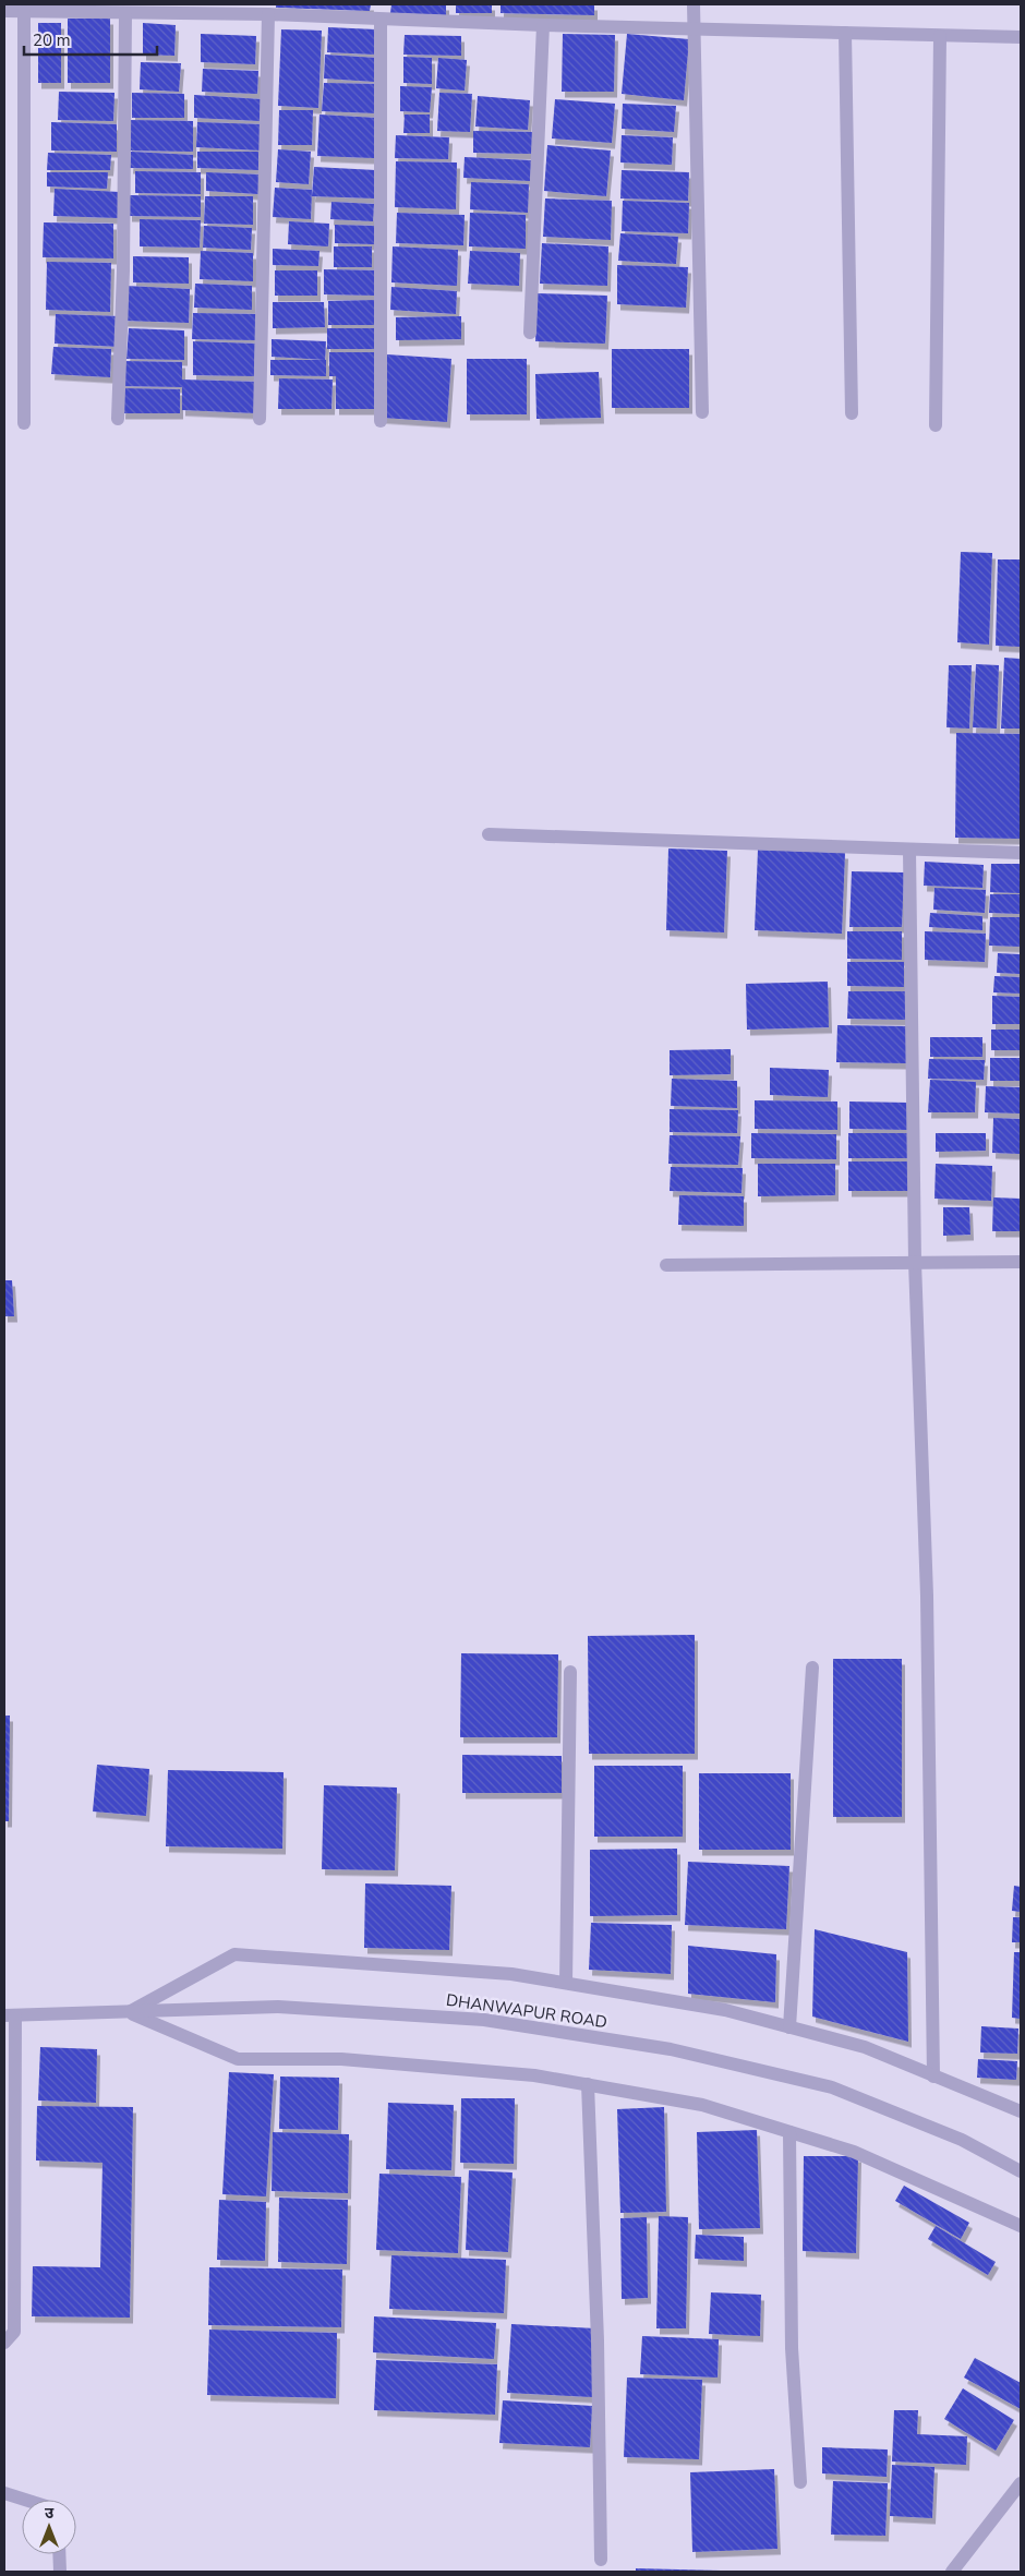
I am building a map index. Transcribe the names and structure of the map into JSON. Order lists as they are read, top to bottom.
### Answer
{
  "streets": {
    "street": ["DHANWAPUR ROAD"]
  },
  "scale_bar": "20 m",
  "north": "top"
}
